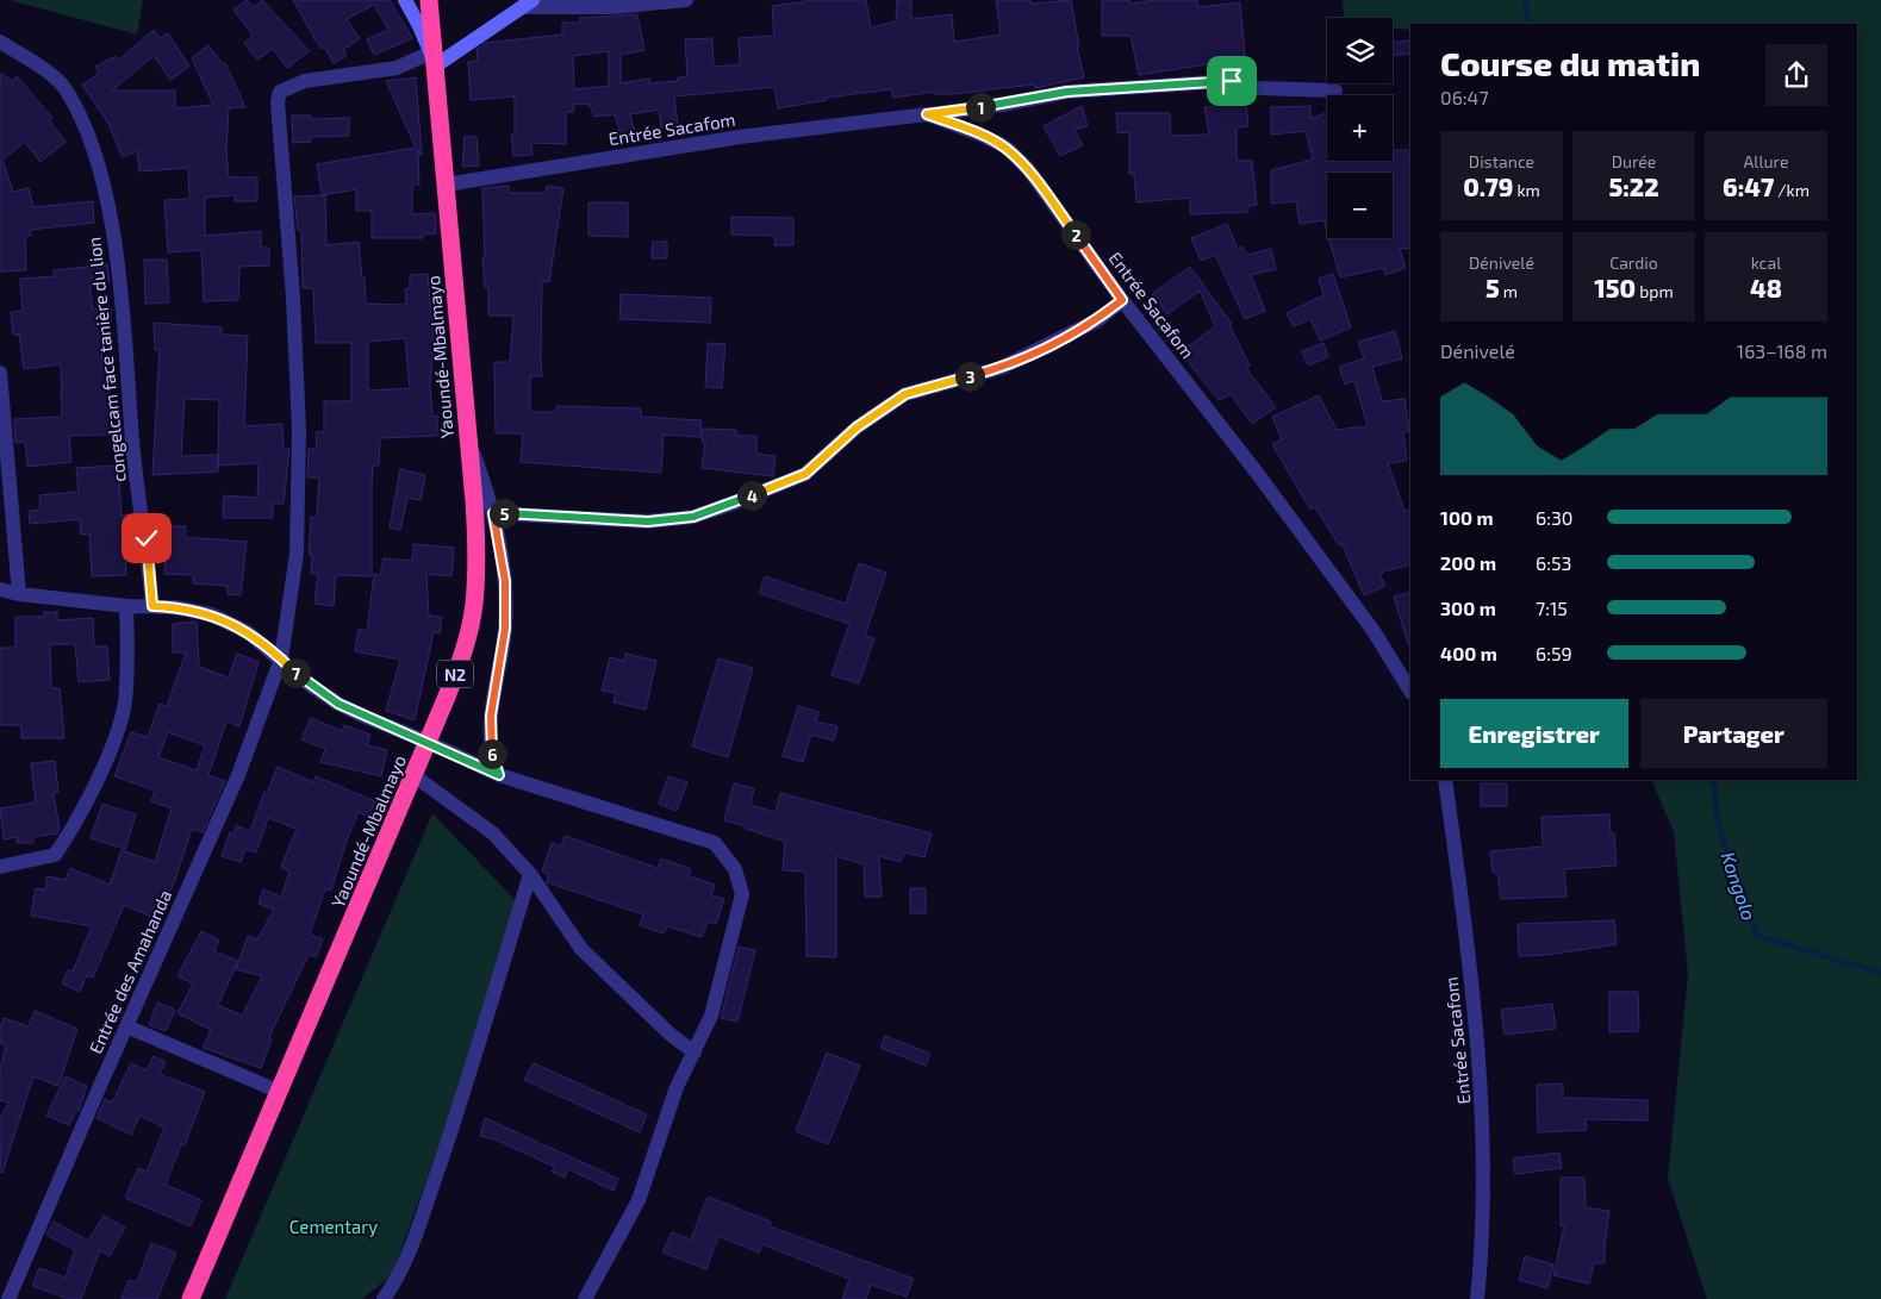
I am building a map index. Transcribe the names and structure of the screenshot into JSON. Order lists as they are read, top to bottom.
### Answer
{
  "streets": {
    "highway": ["Yaoundé-Mbalmayo", "N2"],
    "street": ["Entrée Sacafom", "congelcam face tanière du lion", "Entrée des Amahanda"]
  },
  "crossings": [
    ["Entrée Sacafom", "Yaoundé-Mbalmayo"],
    ["Yaoundé-Mbalmayo", "Entrée des Amahanda"]
  ],
  "water": ["Kongolo"],
  "parks": ["Cementary"],
  "page": {
    "map_buttons": ["+", "−"],
    "heading": ["Course du matin", "06:47"],
    "pins": [
      "1",
      "2",
      "3",
      "4",
      "5",
      "7",
      "6"
    ],
    "stats": [
      ["Distance", "0.79 km"],
      ["Durée", "5:22"],
      ["Allure", "6:47 /km"],
      ["Dénivelé", "5 m"],
      ["Cardio", "150 bpm"],
      ["kcal", "48"]
    ],
    "chart": ["Dénivelé", "163–168 m"],
    "list": [
      {
        "name": "100 m",
        "note": "6:30"
      },
      {
        "name": "200 m",
        "note": "6:53"
      },
      {
        "name": "300 m",
        "note": "7:15"
      },
      {
        "name": "400 m",
        "note": "6:59"
      }
    ],
    "buttons": ["Enregistrer", "Partager"]
  }
}
